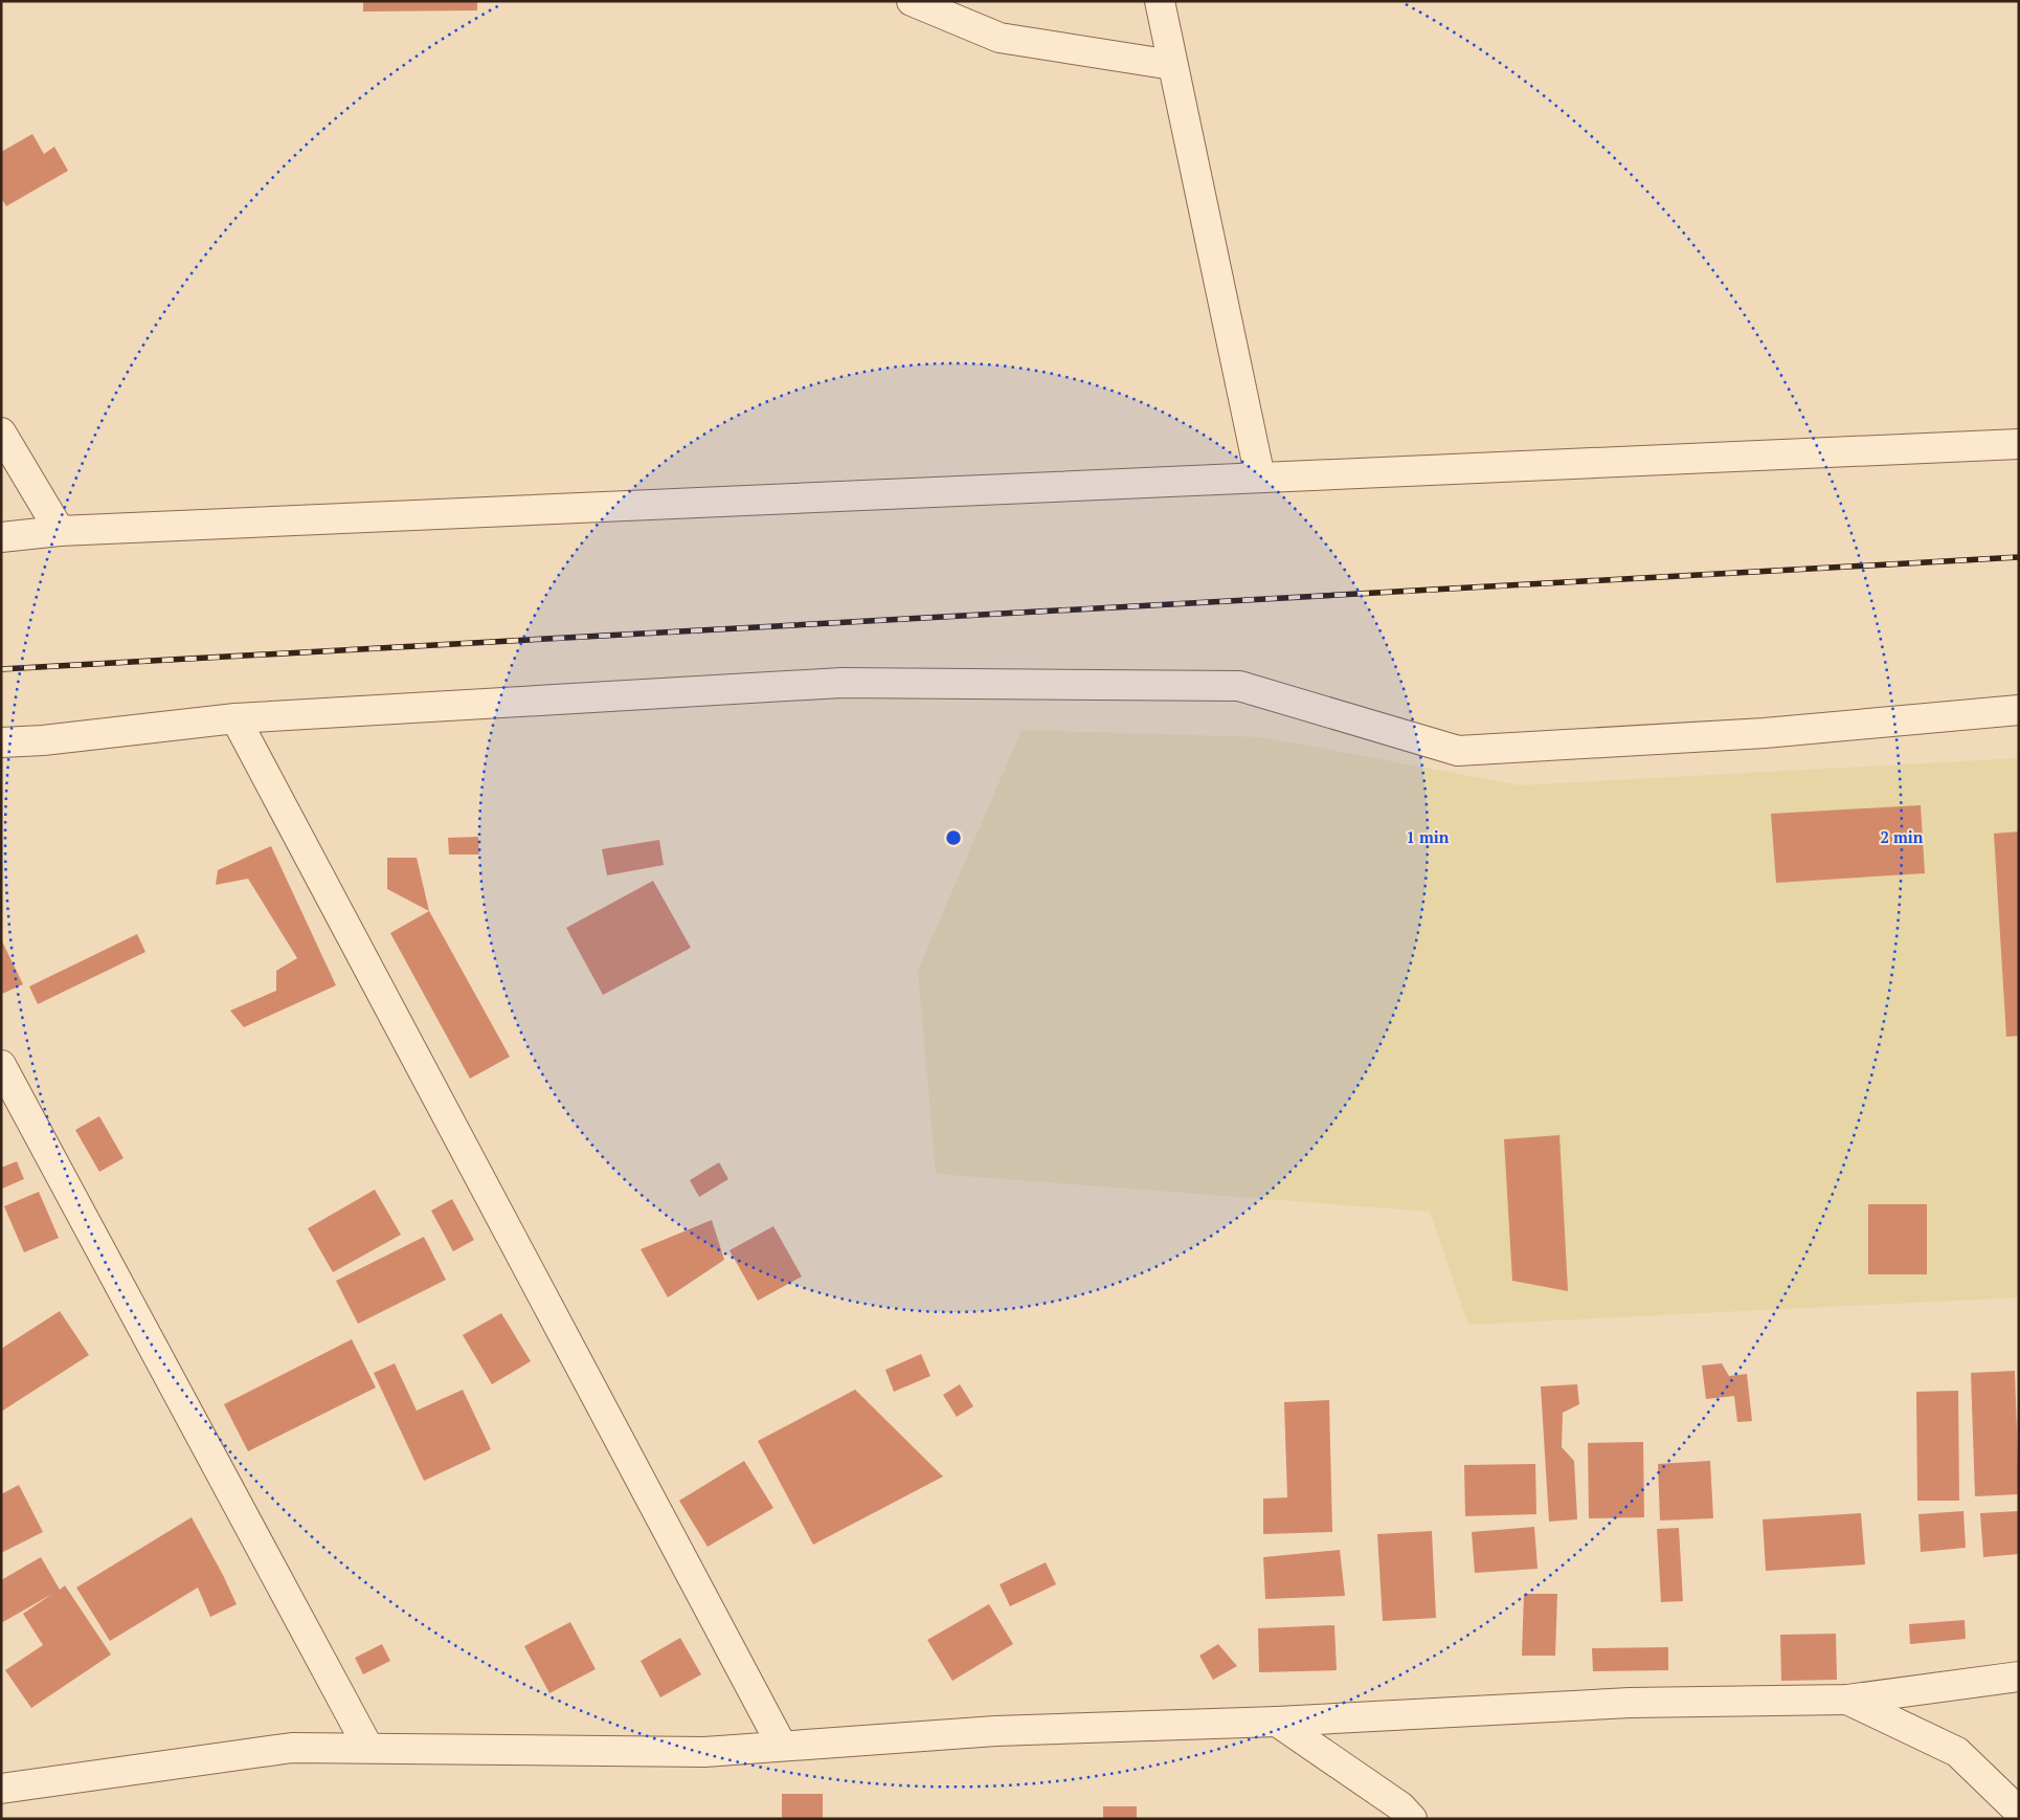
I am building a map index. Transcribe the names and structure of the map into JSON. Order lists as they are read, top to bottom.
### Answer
{
  "rings": ["1 min", "2 min"]
}
